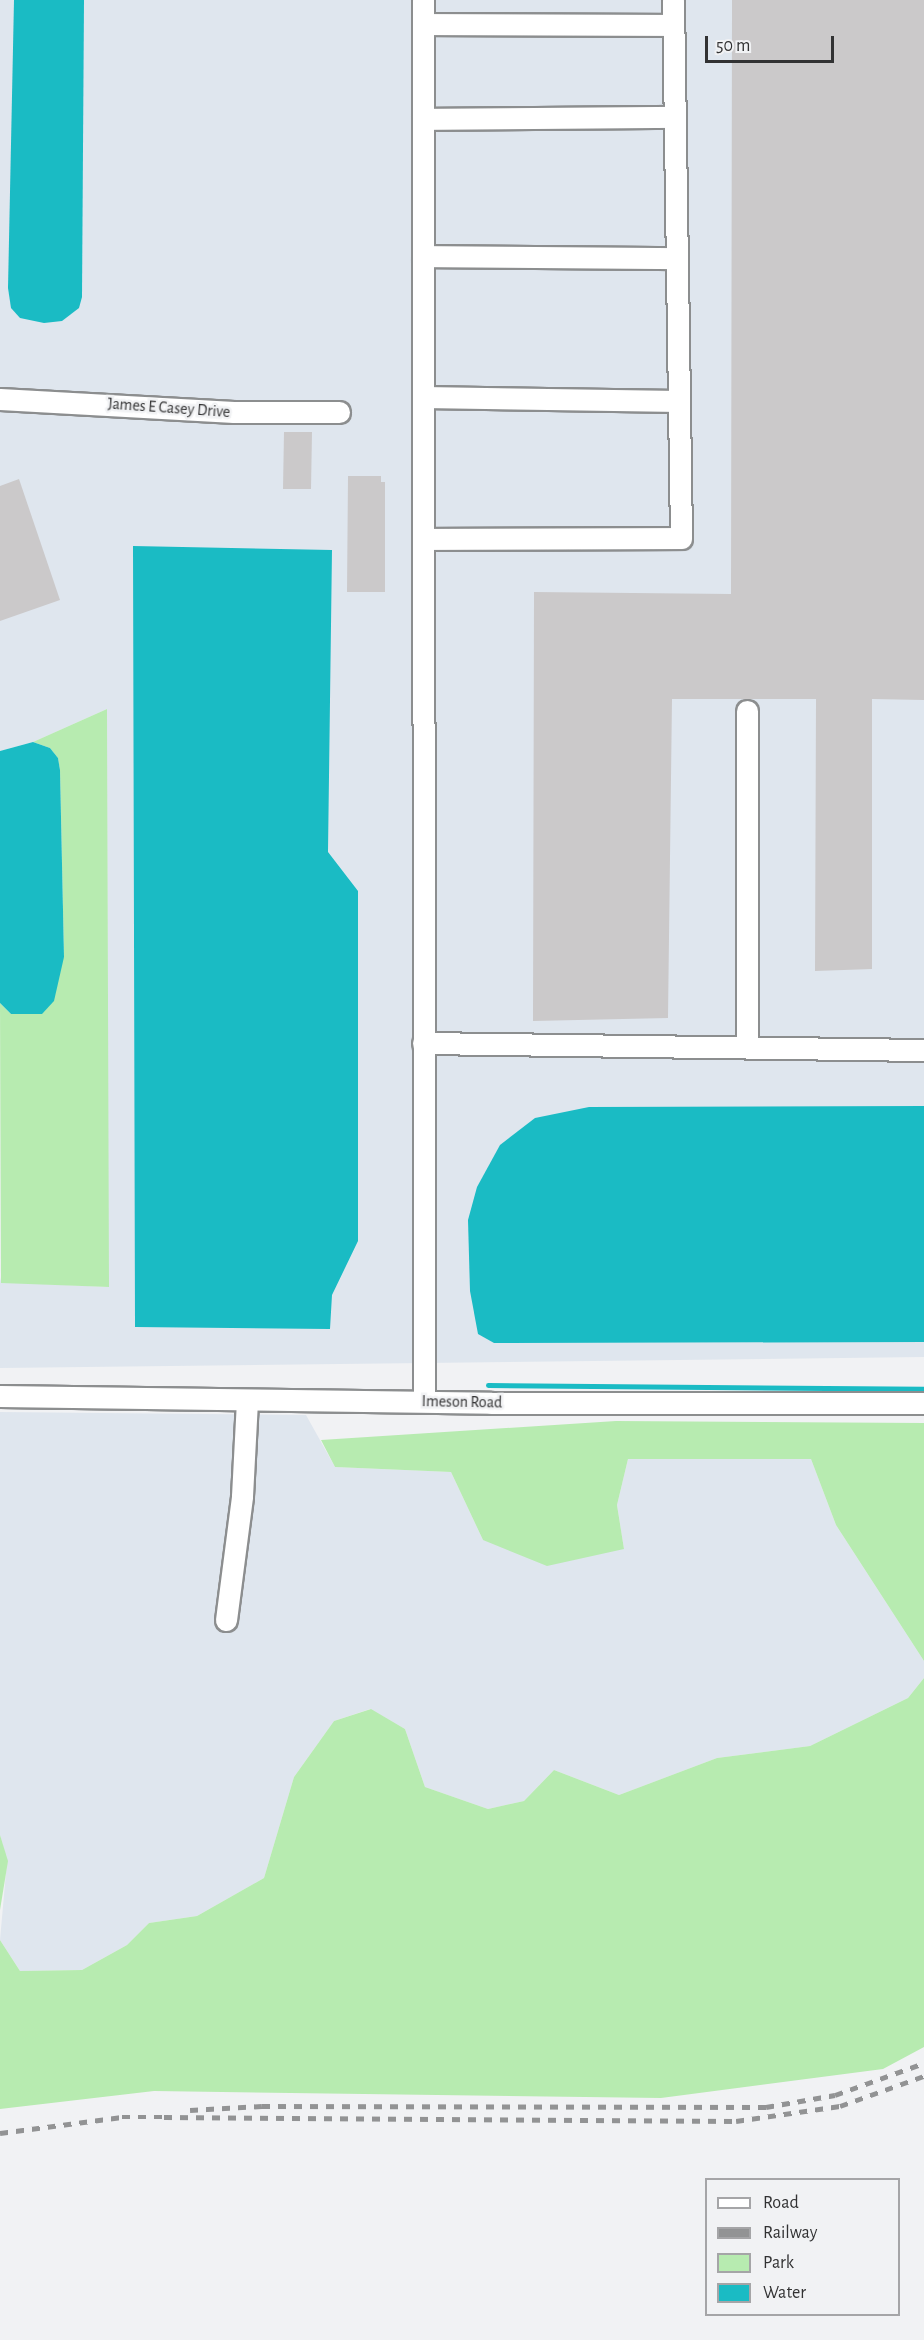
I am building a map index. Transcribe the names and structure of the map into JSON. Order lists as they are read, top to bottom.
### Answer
{
  "streets": {
    "street": ["James E Casey Drive", "Imeson Road"]
  },
  "legend": [
    "Road",
    "Railway",
    "Park",
    "Water"
  ],
  "scale_bar": "50 m"
}
